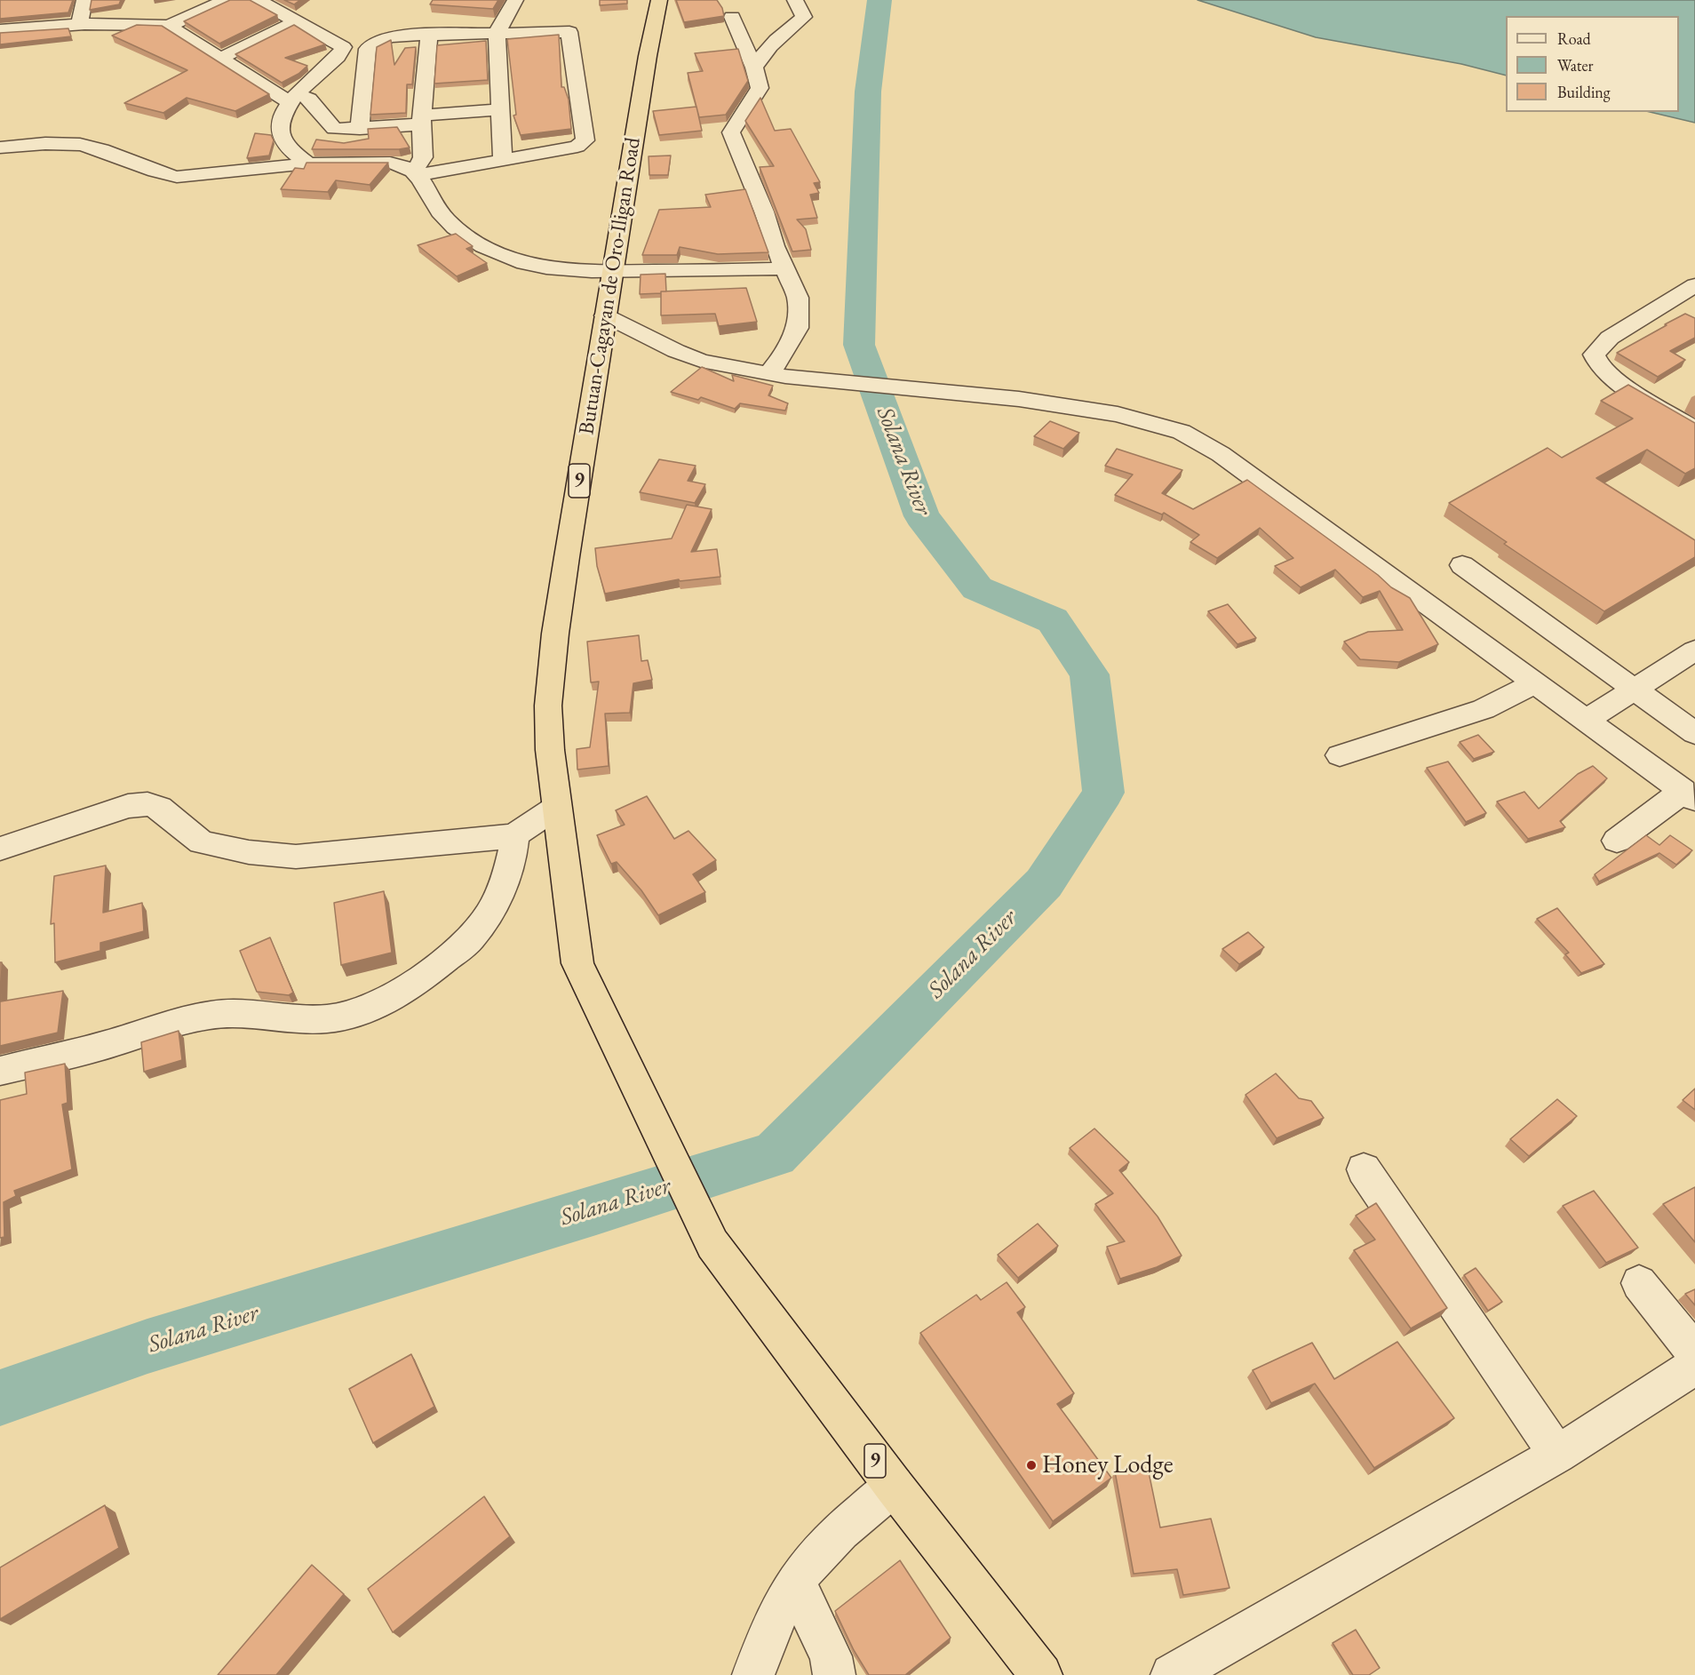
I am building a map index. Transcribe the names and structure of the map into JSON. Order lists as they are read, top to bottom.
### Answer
{
  "streets": {
    "highway": ["Butuan-Cagayan de Oro-Iligan Road", "9"]
  },
  "water": ["Solana River"],
  "places": ["Honey Lodge"],
  "legend": ["Road", "Water", "Building"]
}
